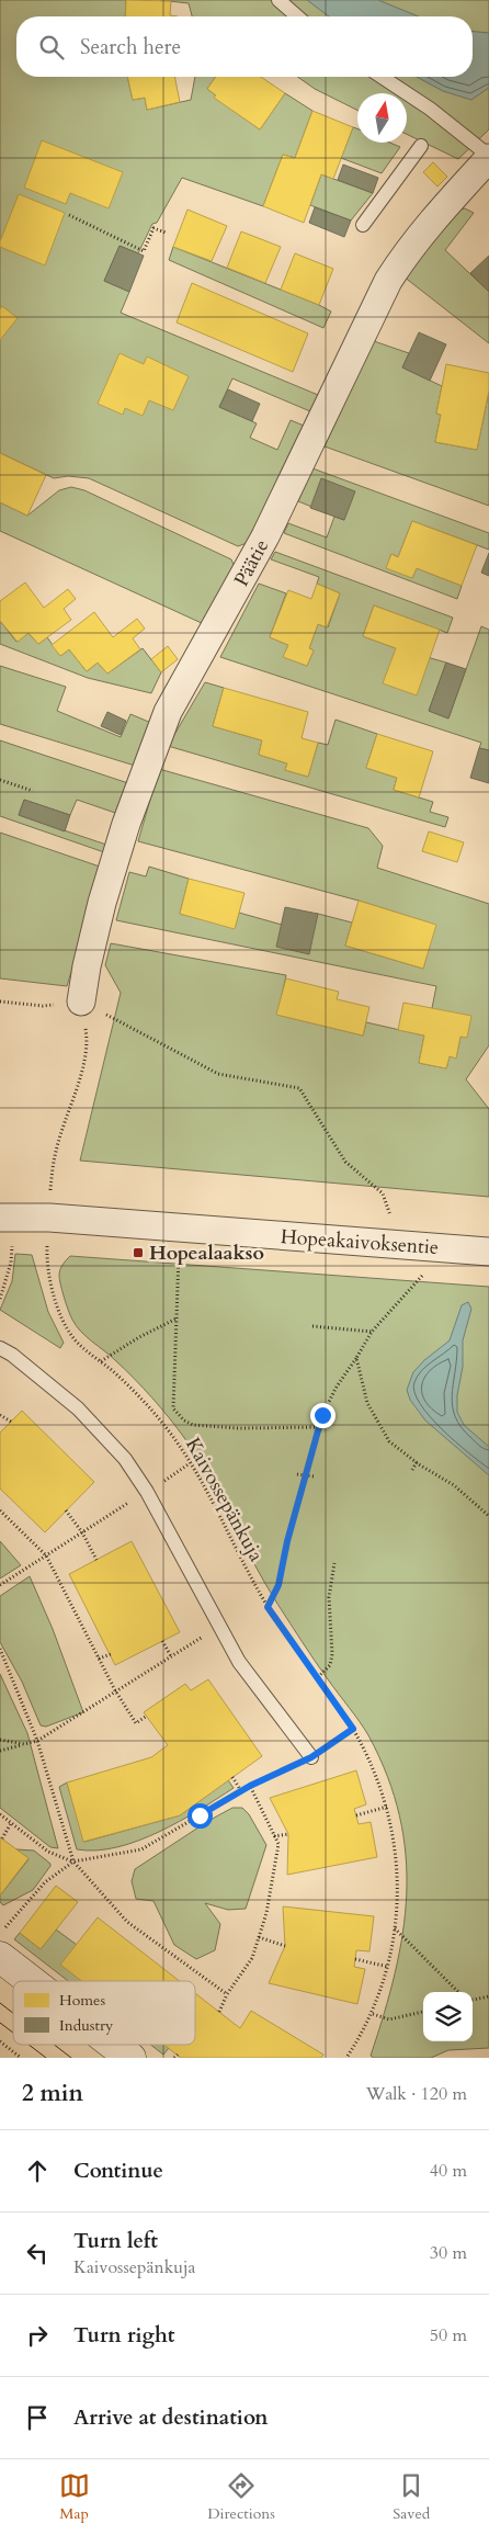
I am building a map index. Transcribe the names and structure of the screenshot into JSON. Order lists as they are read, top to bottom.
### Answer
{
  "streets": {
    "street": ["Päätie", "Hopeakaivoksentie"],
    "path": ["Kaivossepänkuja"]
  },
  "places": {
    "transit": ["Hopealaakso"]
  },
  "legend": ["Homes", "Industry"],
  "north": "top",
  "page": {
    "search": "Search here",
    "heading": ["2 min", "Walk · 120 m"],
    "list": [
      ["Continue", "40 m"],
      ["Turn left", "Kaivossepänkuja", "30 m"],
      ["Turn right", "50 m"],
      "Arrive at destination"
    ],
    "nav": ["Map", "Directions", "Saved"]
  }
}
